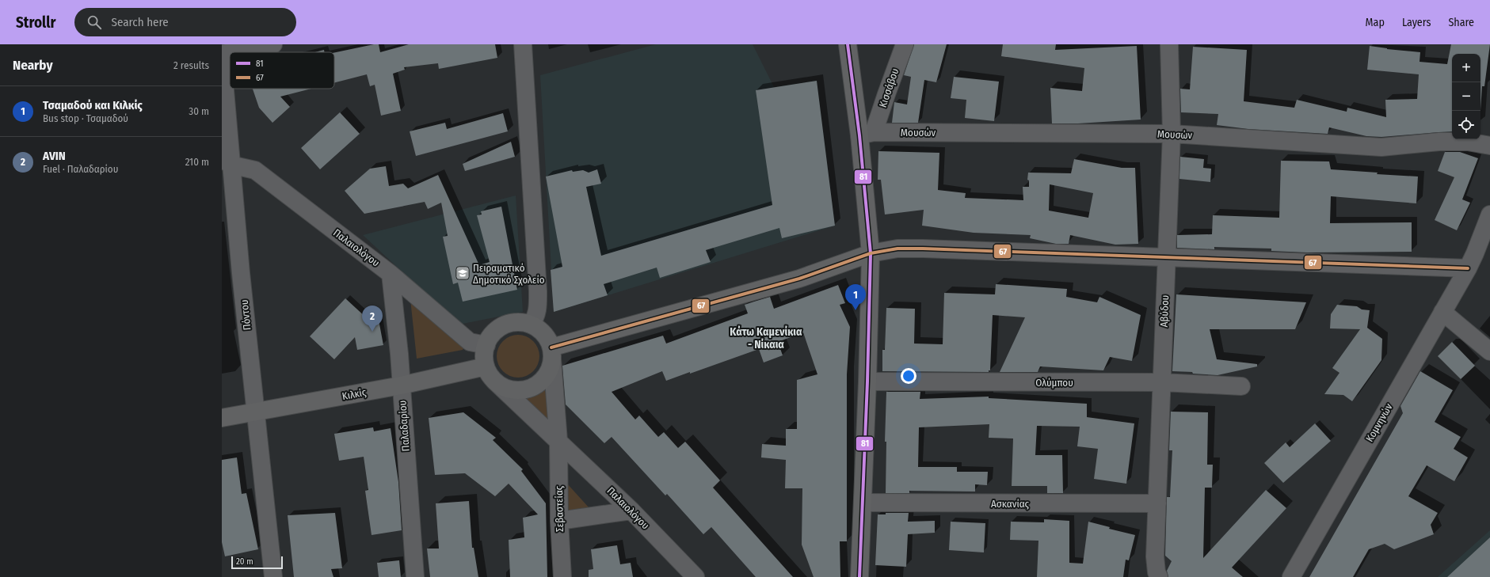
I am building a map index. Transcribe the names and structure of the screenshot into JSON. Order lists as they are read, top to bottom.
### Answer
{
  "streets": {
    "main road": ["Κιλκίς"],
    "street": [
      "Κισσάβου",
      "Μουσών",
      "Παλαιολόγου",
      "Αβύδου",
      "Πόντου",
      "Ολύμπου",
      "Κομνηνών",
      "Παλαδαρίου",
      "Ασκανίας",
      "Σεβαστείας"
    ]
  },
  "crossings": [
    ["Κισσάβου", "Μουσών"],
    ["Μουσών", "Αβύδου"],
    ["Παλαιολόγου", "Πόντου"],
    ["Παλαιολόγου", "Κιλκίς"],
    ["Παλαιολόγου", "Παλαδαρίου"],
    ["Παλαιολόγου", "Σεβαστείας"],
    ["Αβύδου", "Ολύμπου"],
    ["Αβύδου", "Ασκανίας"],
    ["Πόντου", "Κιλκίς"],
    ["Κιλκίς", "Παλαδαρίου"],
    ["Κιλκίς", "Σεβαστείας"]
  ],
  "districts": ["Κάτω Καμενίκια - Νίκαια"],
  "places": {
    "school or university": ["Πειραματικό Δημοτικό Σχολείο"]
  },
  "lines": ["transit line 81", "transit line 67"],
  "legend": ["81", "67"],
  "scale_bar": "20 m",
  "page": {
    "header": "Strollr",
    "search": "Search here",
    "nav": ["Map", "Layers", "Share"],
    "heading": ["Nearby", "2 results"],
    "map_buttons": ["+", "−"],
    "list": [
      {
        "mark": "1",
        "name": "Τσαμαδού και Κιλκίς",
        "note": "Bus stop · Τσαμαδού",
        "value": "30 m"
      },
      {
        "mark": "2",
        "name": "AVIN",
        "note": "Fuel · Παλαδαρίου",
        "value": "210 m"
      }
    ],
    "pins": ["1", "2"],
    "scale": "20 m"
  }
}
